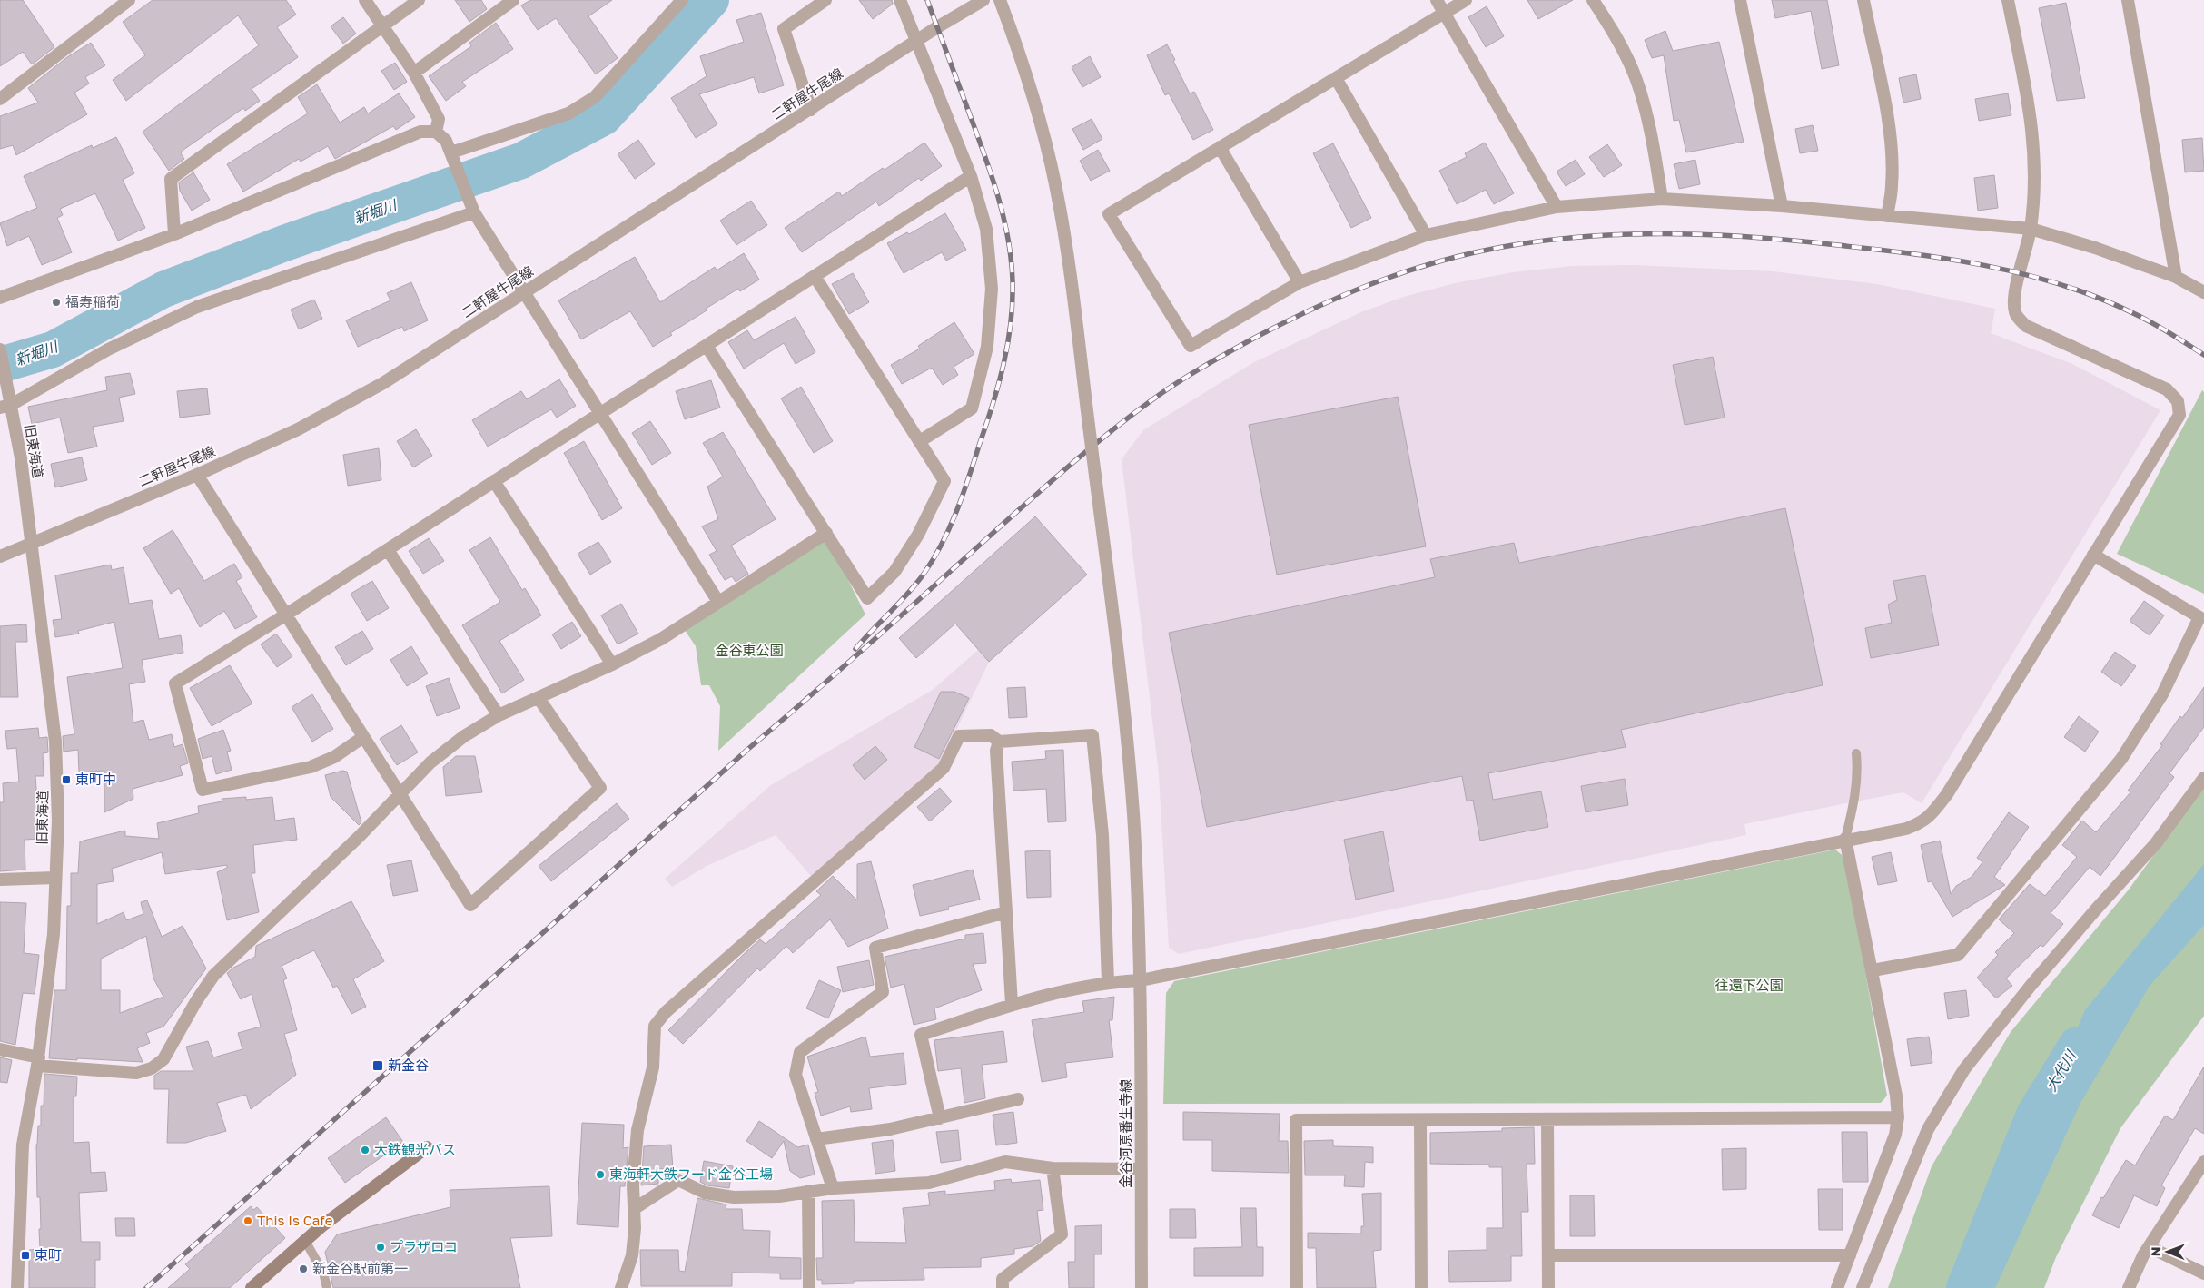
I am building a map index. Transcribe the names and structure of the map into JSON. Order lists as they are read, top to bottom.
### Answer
{
  "streets": {
    "street": ["二軒屋牛尾線", "旧東海道", "金谷河原番生寺線"]
  },
  "crossings": [
    ["二軒屋牛尾線", "旧東海道"]
  ],
  "water": ["新堀川", "大代川"],
  "parks": ["金谷東公園", "往還下公園"],
  "places": {
    "other": [
      "福寿稲荷",
      "大鉄観光バス",
      "東海軒大鉄フード金谷工場",
      "This Is Cafe",
      "プラザロコ",
      "新金谷駅前第一"
    ],
    "transit": ["東町中", "新金谷", "東町"]
  },
  "north": "left"
}
